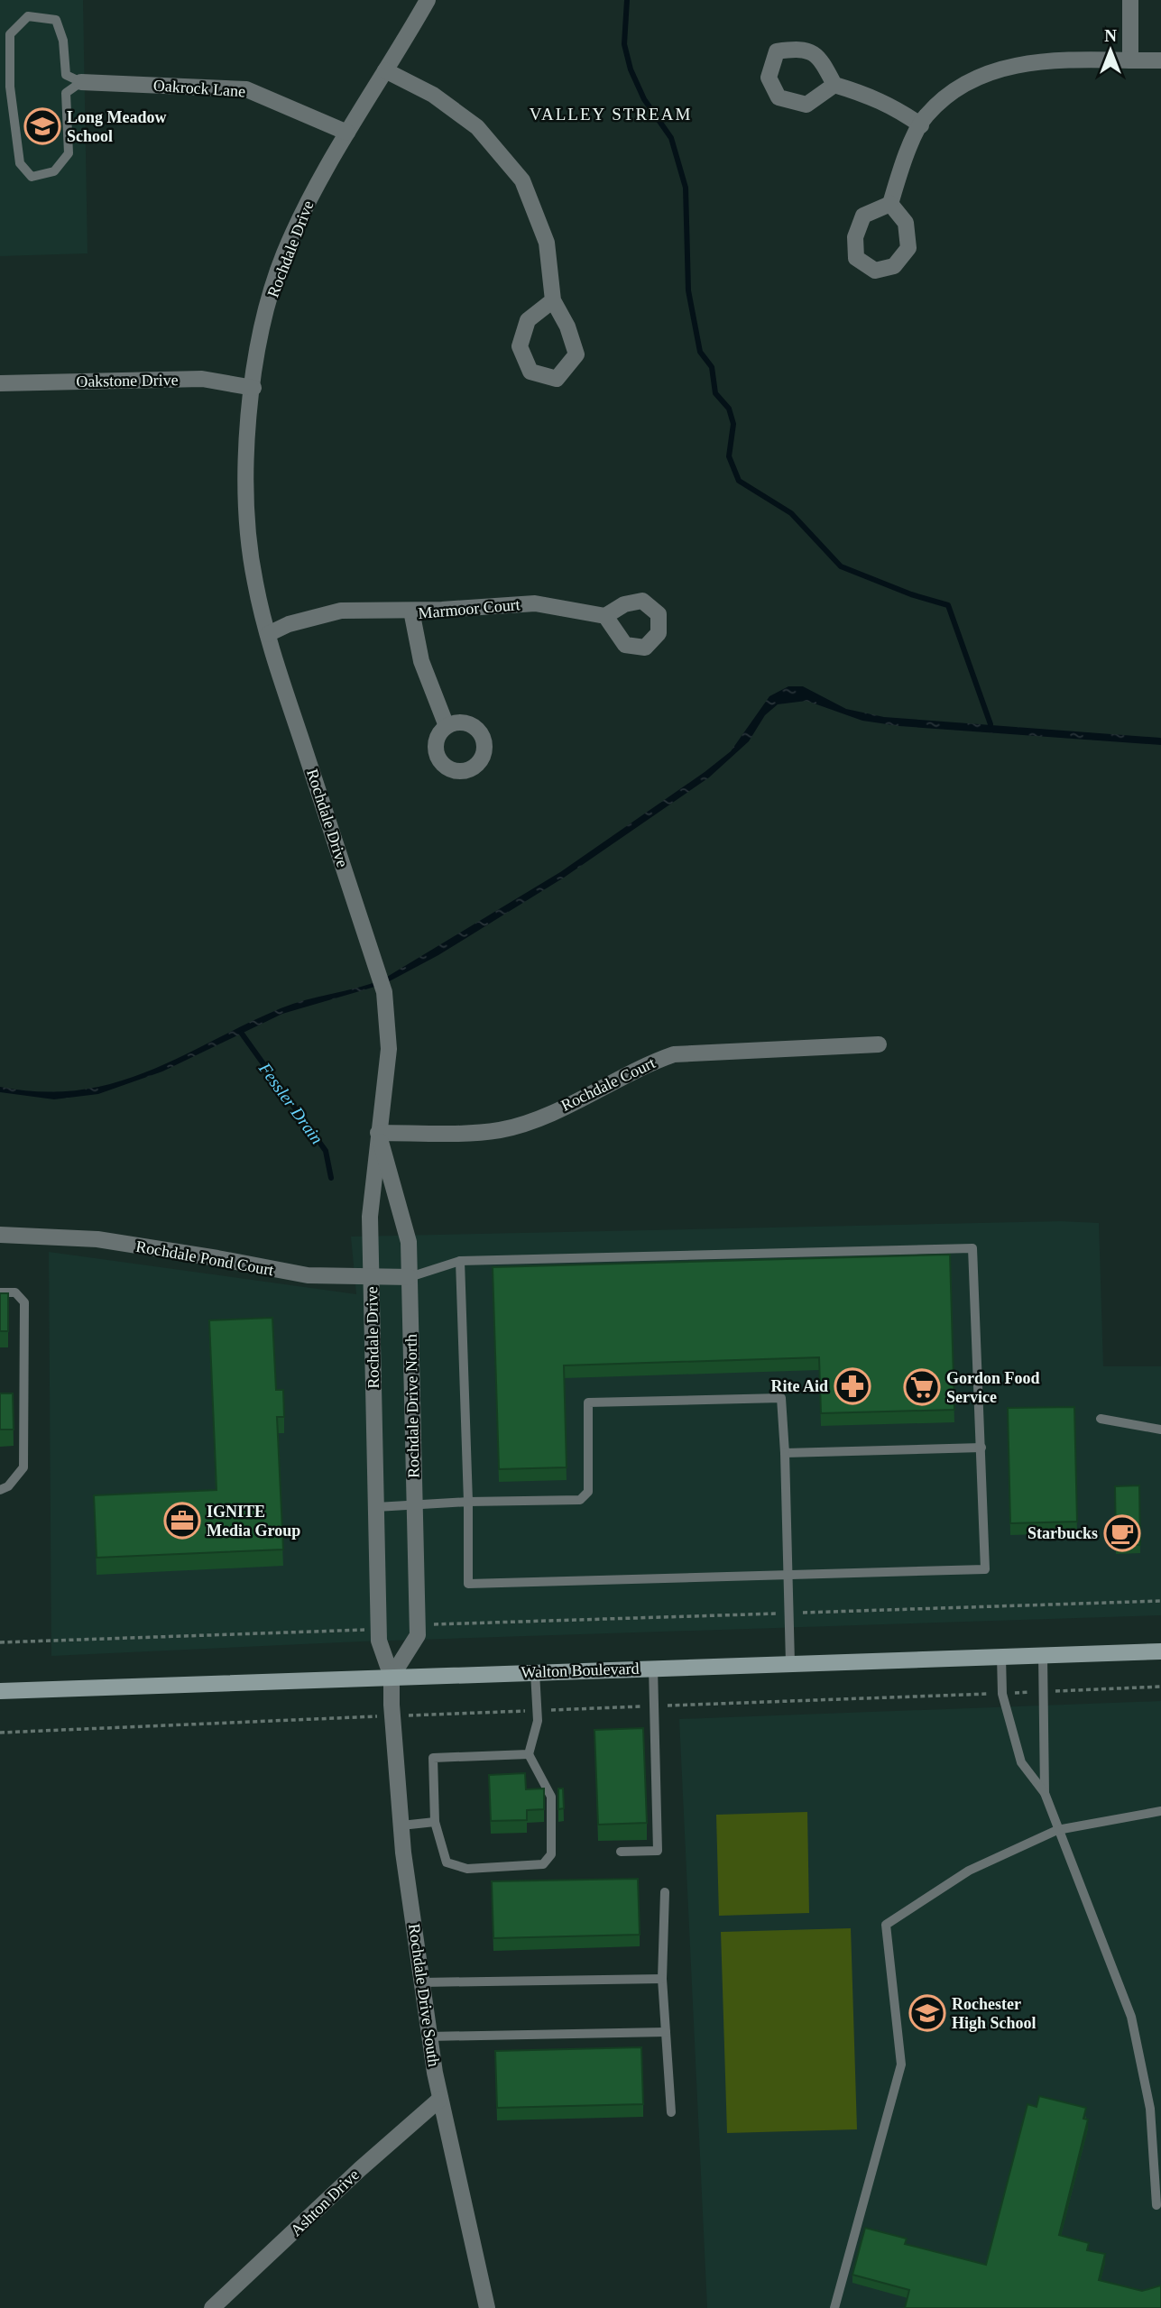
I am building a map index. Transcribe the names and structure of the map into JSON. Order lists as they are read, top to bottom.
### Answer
{
  "streets": {
    "main road": ["Walton Boulevard"],
    "street": [
      "Oakrock Lane",
      "Rochdale Drive",
      "Oakstone Drive",
      "Marmoor Court",
      "Rochdale Court",
      "Rochdale Pond Court",
      "Rochdale Drive North",
      "Rochdale Drive South",
      "Ashton Drive"
    ]
  },
  "crossings": [
    ["Oakrock Lane", "Rochdale Drive"],
    ["Rochdale Drive", "Oakstone Drive"],
    ["Rochdale Drive", "Rochdale Court"],
    ["Rochdale Drive", "Rochdale Pond Court"],
    ["Rochdale Drive", "Rochdale Drive North"],
    ["Rochdale Drive", "Walton Boulevard"],
    ["Rochdale Drive", "Rochdale Drive South"],
    ["Rochdale Court", "Rochdale Drive North"],
    ["Rochdale Pond Court", "Rochdale Drive North"],
    ["Rochdale Drive North", "Walton Boulevard"],
    ["Rochdale Drive North", "Rochdale Drive South"],
    ["Walton Boulevard", "Rochdale Drive South"],
    ["Rochdale Drive South", "Ashton Drive"]
  ],
  "districts": ["VALLEY STREAM"],
  "water": ["Fessler Drain"],
  "places": {
    "school or university": ["Long Meadow School", "Rochester High School"],
    "pharmacy": ["Rite Aid"],
    "supermarket": ["Gordon Food Service"],
    "office": ["IGNITE Media Group"],
    "cafe": ["Starbucks"]
  },
  "north": "top"
}
